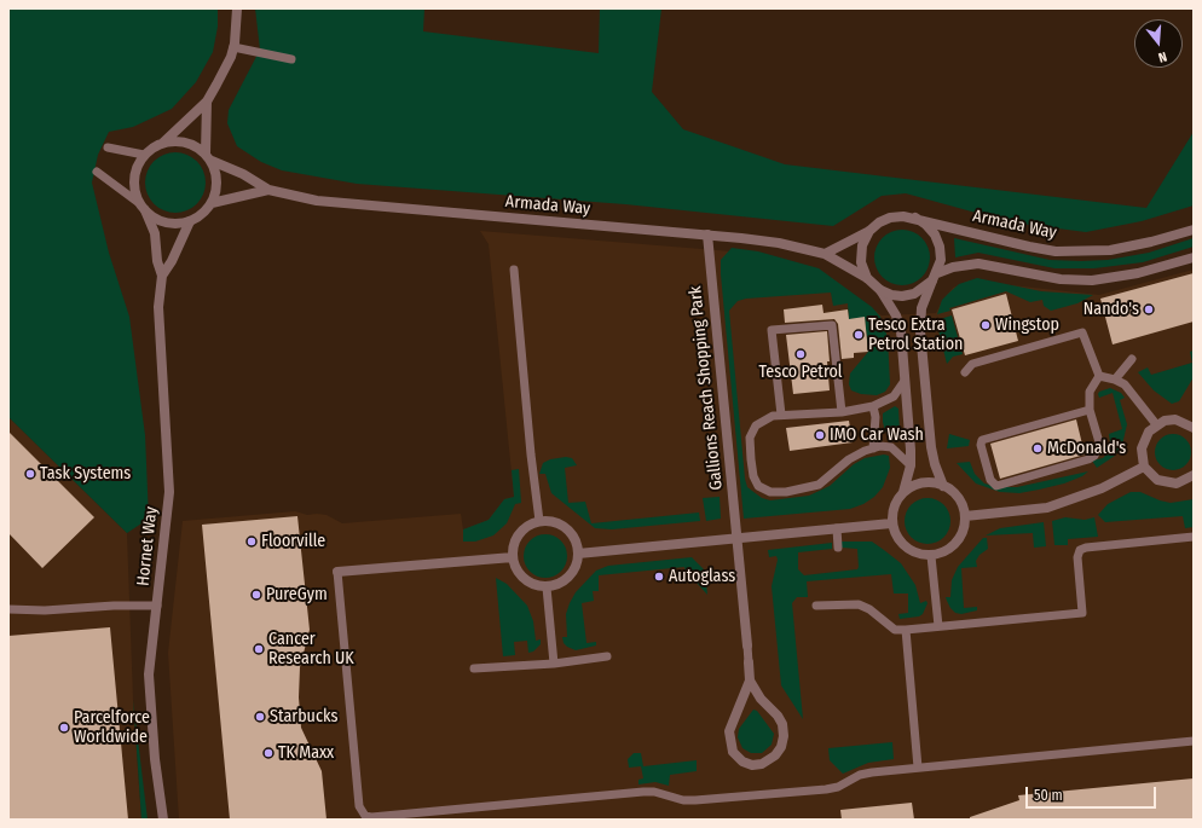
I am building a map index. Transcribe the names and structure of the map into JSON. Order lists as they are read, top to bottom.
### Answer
{
  "streets": {
    "street": ["Armada Way", "Gallions Reach Shopping Park", "Hornet Way"]
  },
  "crossings": [
    ["Armada Way", "Gallions Reach Shopping Park"],
    ["Armada Way", "Hornet Way"]
  ],
  "places": [
    "Nando's",
    "Wingstop",
    "Tesco Extra Petrol Station",
    "Tesco Petrol",
    "IMO Car Wash",
    "McDonald's",
    "Task Systems",
    "Floorville",
    "Autoglass",
    "PureGym",
    "Cancer Research UK",
    "Starbucks",
    "Parcelforce Worldwide",
    "TK Maxx"
  ],
  "scale_bar": "50 m",
  "north": "bottom"
}
